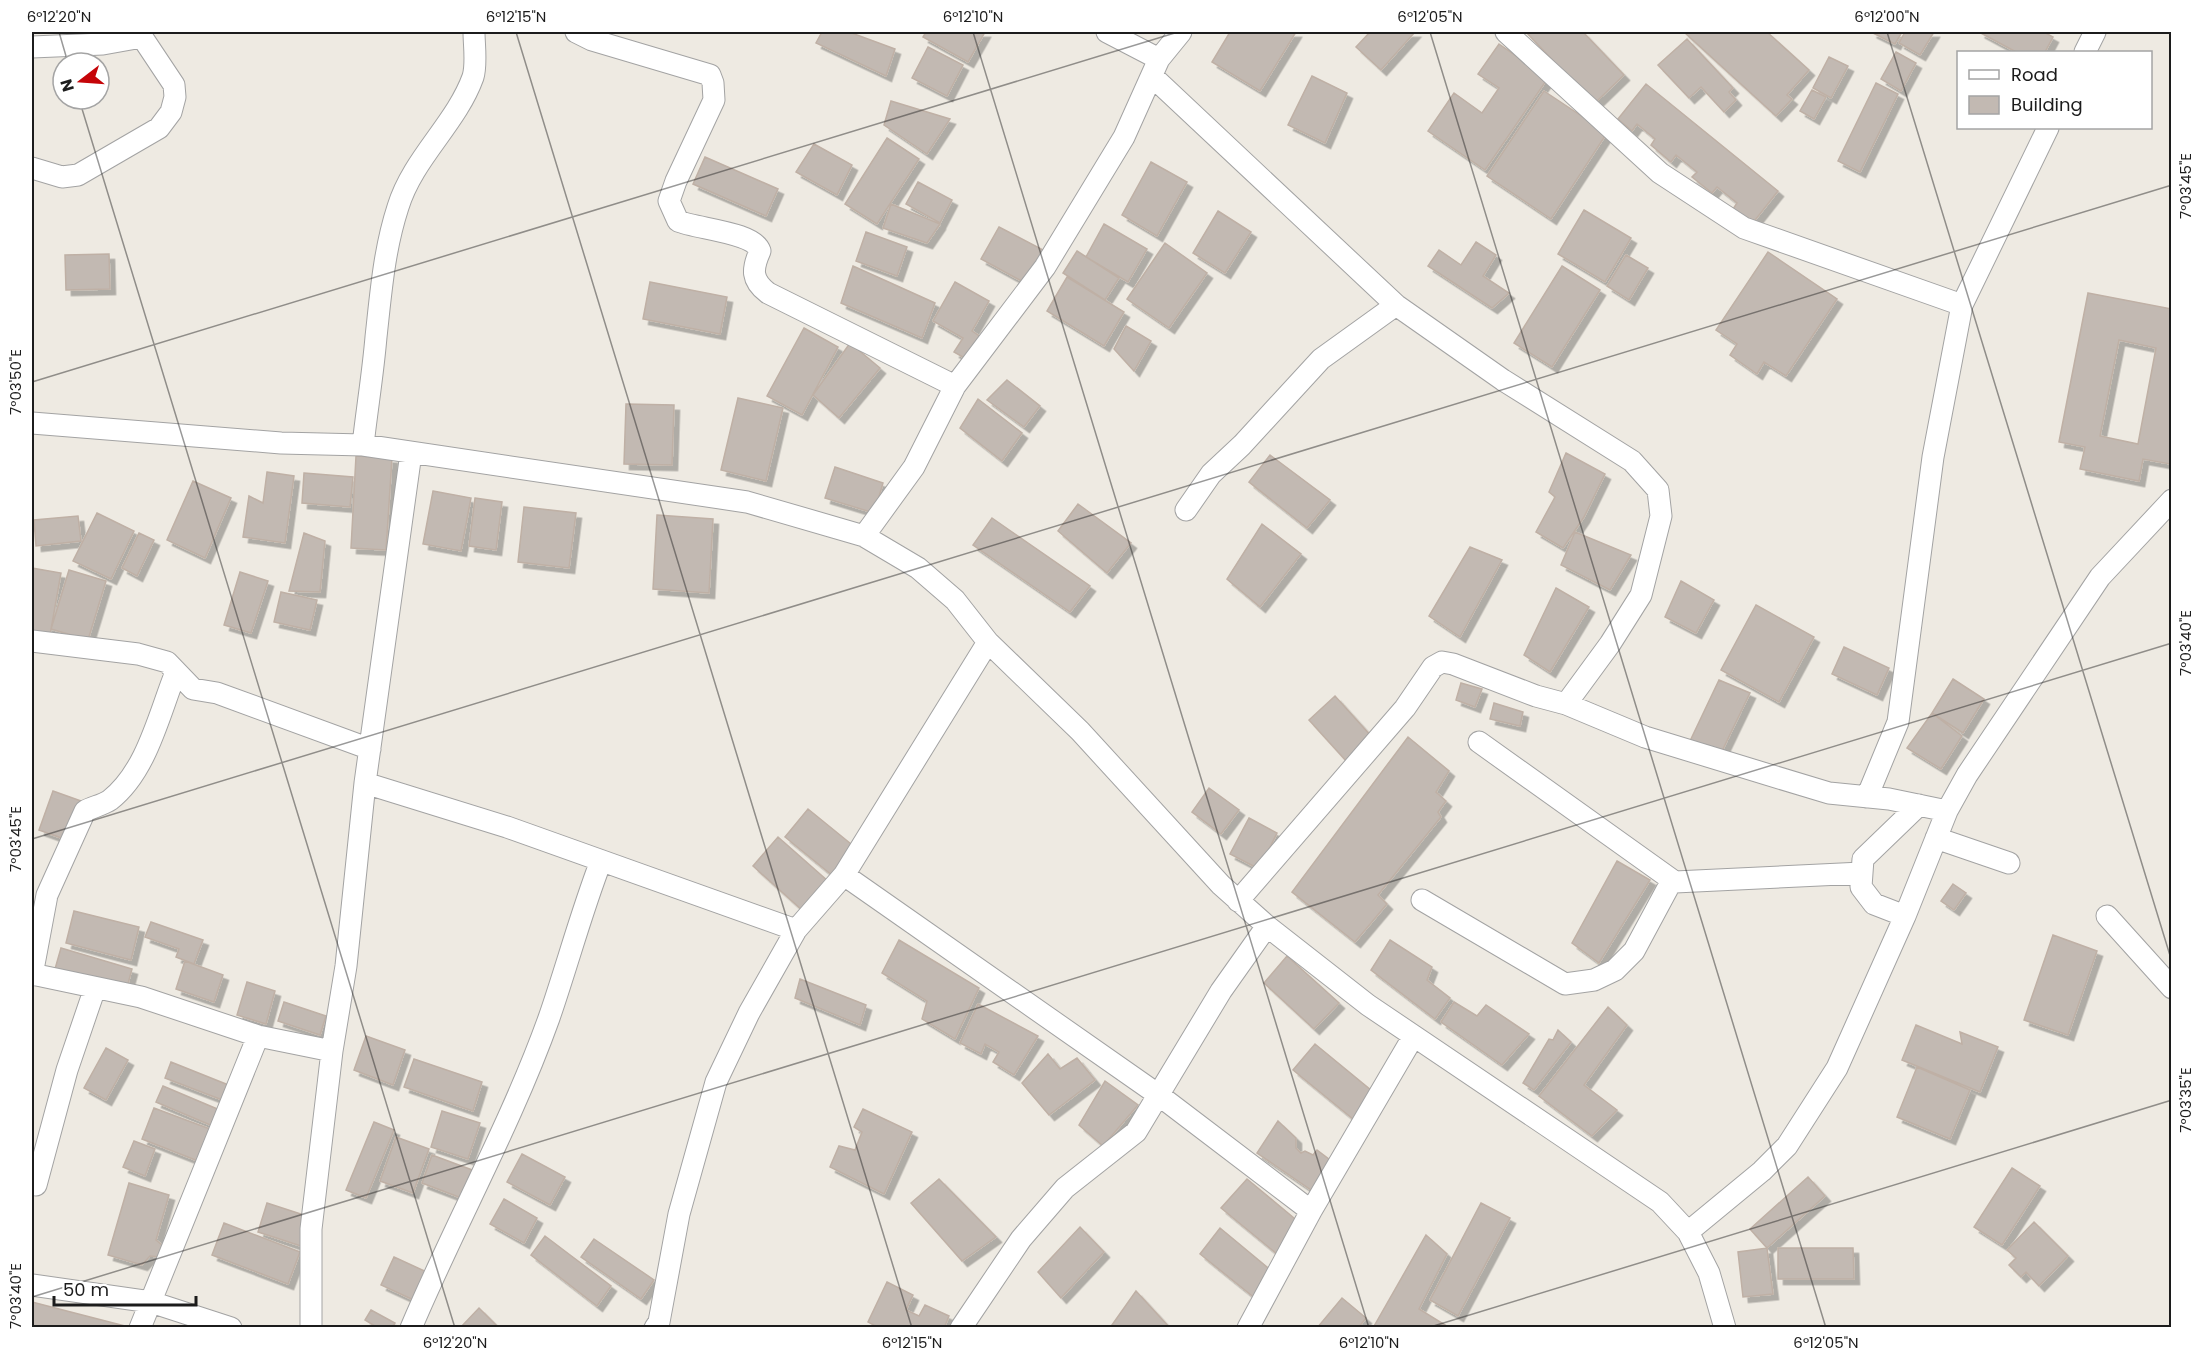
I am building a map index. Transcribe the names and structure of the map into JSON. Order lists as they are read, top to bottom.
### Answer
{
  "legend": ["Road", "Building"],
  "scale_bar": "50 m",
  "north": "left",
  "coordinates": [
    "6°12'20\"N",
    "6°12'15\"N",
    "6°12'10\"N",
    "6°12'05\"N",
    "6°12'00\"N",
    "7°03'45\"E",
    "7°03'50\"E",
    "7°03'40\"E",
    "7°03'35\"E"
  ]
}
